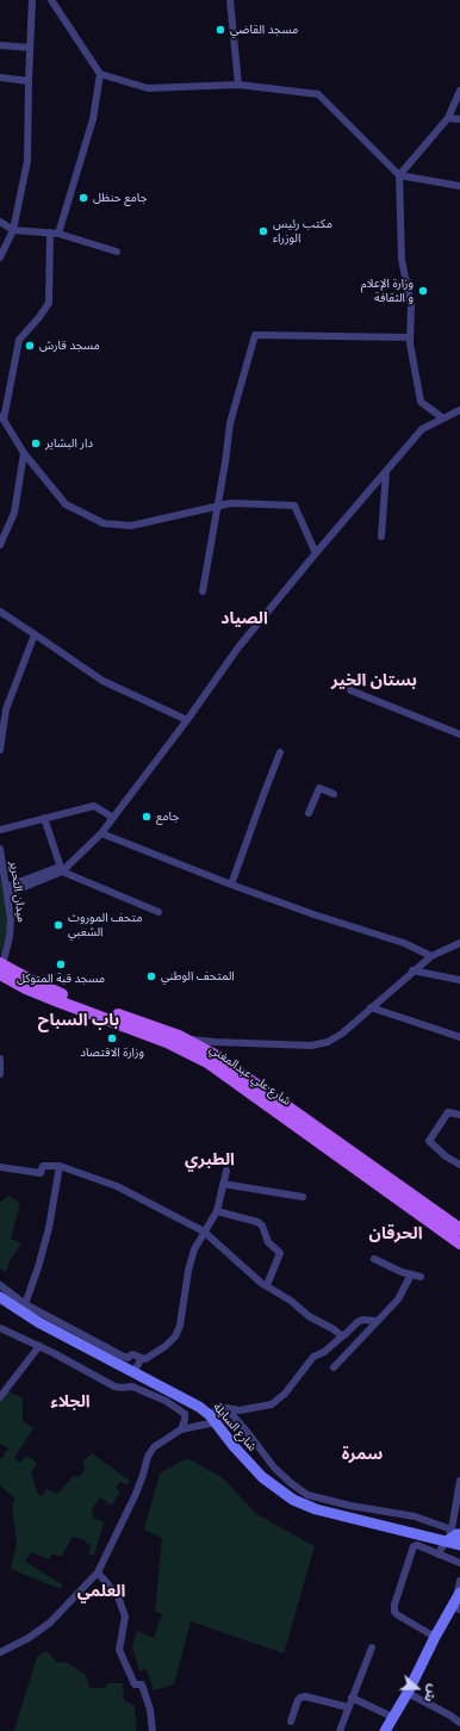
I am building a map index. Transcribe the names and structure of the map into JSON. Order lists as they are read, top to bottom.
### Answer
{
  "streets": {
    "main road": ["شارع علي عبدالمغني", "شارع السايلة"],
    "street": ["ميدان التحرير"]
  },
  "crossings": [
    ["ميدان التحرير", "شارع علي عبدالمغني"]
  ],
  "districts": [
    "الصياد",
    "بستان الخير",
    "باب السباح",
    "الطبري",
    "الحرقان",
    "الجلاء",
    "سمرة",
    "العلمي"
  ],
  "places": [
    "مسجد القاضي",
    "جامع حنظل",
    "مكتب رئيس الوزراء",
    "وزارة الإعلام و الثقافة",
    "مسجد قارش",
    "دار البشاير",
    "جامع",
    "متحف الموروث الشعبي",
    "مسجد قبة المتوكل",
    "المتحف الوطني",
    "وزارة الاقتصاد"
  ],
  "north": "right"
}
